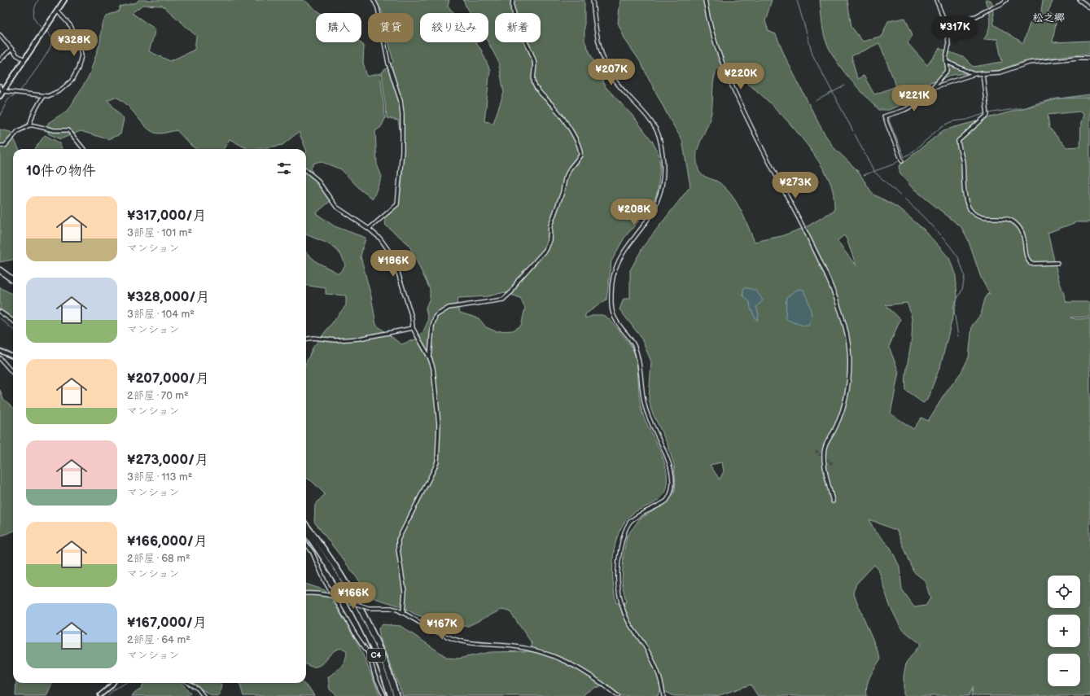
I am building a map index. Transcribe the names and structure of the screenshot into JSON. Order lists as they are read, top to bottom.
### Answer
{
  "streets": {
    "highway": ["C4"]
  },
  "districts": ["松之郷"],
  "page": {
    "chip": [
      "購入",
      "賃貸",
      "絞り込み",
      "新着"
    ],
    "price": [
      "¥317K",
      "¥328K",
      "¥207K",
      "¥220K",
      "¥221K",
      "¥273K",
      "¥208K",
      "¥186K",
      "¥166K",
      "¥167K"
    ],
    "heading": "10件の物件",
    "list": [
      {
        "name": "¥317,000/月",
        "note": "3部屋 · 101 m² · マンション"
      },
      {
        "name": "¥328,000/月",
        "note": "3部屋 · 104 m² · マンション"
      },
      {
        "name": "¥207,000/月",
        "note": "2部屋 · 70 m² · マンション"
      },
      {
        "name": "¥273,000/月",
        "note": "3部屋 · 113 m² · マンション"
      },
      {
        "name": "¥166,000/月",
        "note": "2部屋 · 68 m² · マンション"
      },
      {
        "name": "¥167,000/月",
        "note": "2部屋 · 64 m² · マンション"
      }
    ],
    "map_buttons": ["+", "−"]
  }
}
